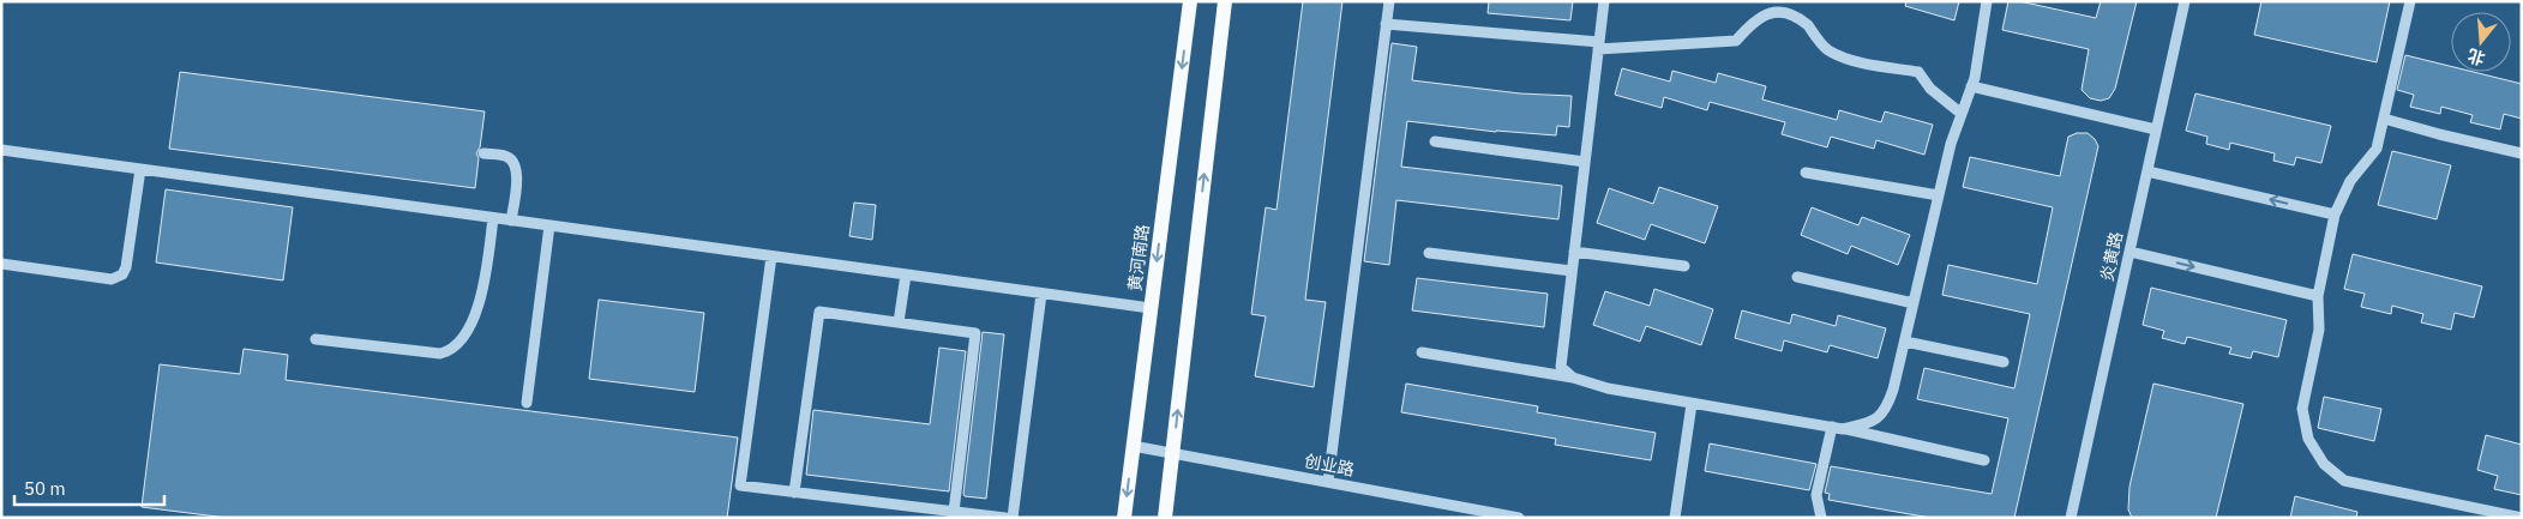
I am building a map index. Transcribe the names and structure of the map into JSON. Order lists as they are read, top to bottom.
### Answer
{
  "streets": {
    "main road": ["黄河南路"],
    "street": ["炎黄路", "创业路"]
  },
  "crossings": [
    ["黄河南路", "创业路"]
  ],
  "scale_bar": "50 m",
  "north": "bottom"
}
